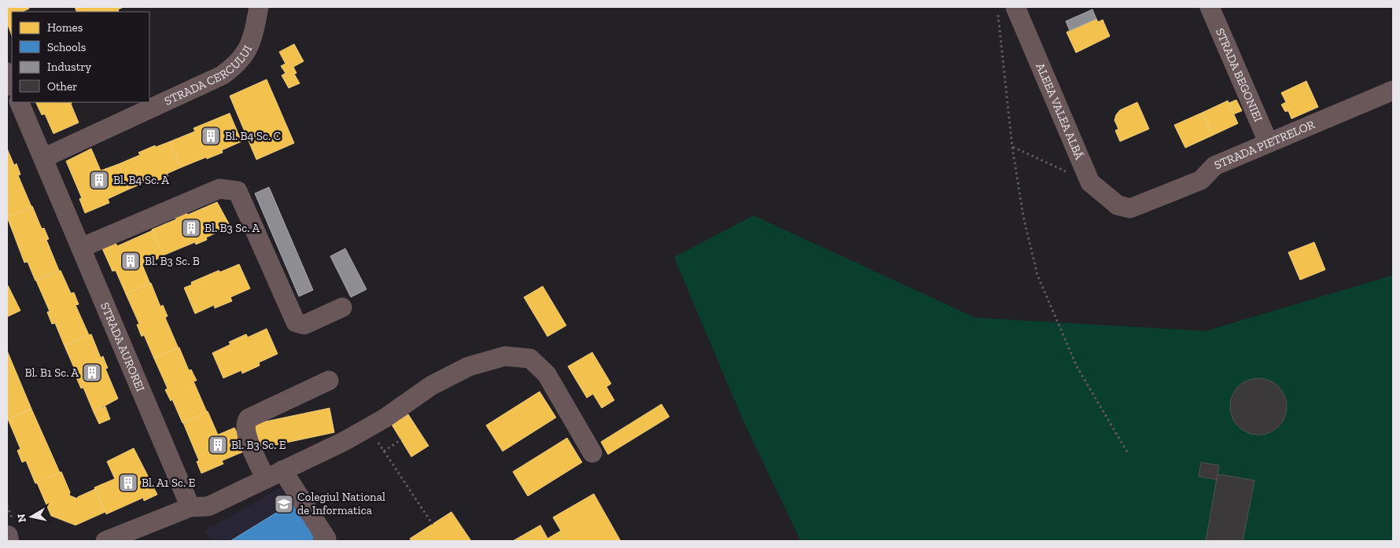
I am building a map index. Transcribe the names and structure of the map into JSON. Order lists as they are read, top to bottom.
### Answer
{
  "streets": {
    "street": [
      "STRADA CERCULUI",
      "STRADA BEGONIEI",
      "ALEEA VALEA ALBĂ",
      "STRADA PIETRELOR",
      "STRADA AUROREI"
    ]
  },
  "crossings": [
    ["STRADA CERCULUI", "STRADA AUROREI"],
    ["STRADA BEGONIEI", "STRADA PIETRELOR"],
    ["ALEEA VALEA ALBĂ", "STRADA PIETRELOR"]
  ],
  "places": {
    "building": [
      "Bl. B4 Sc. C",
      "Bl. B4 Sc. A",
      "Bl. B3 Sc. A",
      "Bl. B3 Sc. B",
      "Bl. B1 Sc. A",
      "Bl. B3 Sc. E",
      "Bl. A1 Sc. E"
    ],
    "school or university": ["Colegiul National de Informatica"]
  },
  "legend": [
    "Homes",
    "Schools",
    "Industry",
    "Other"
  ],
  "north": "left"
}
